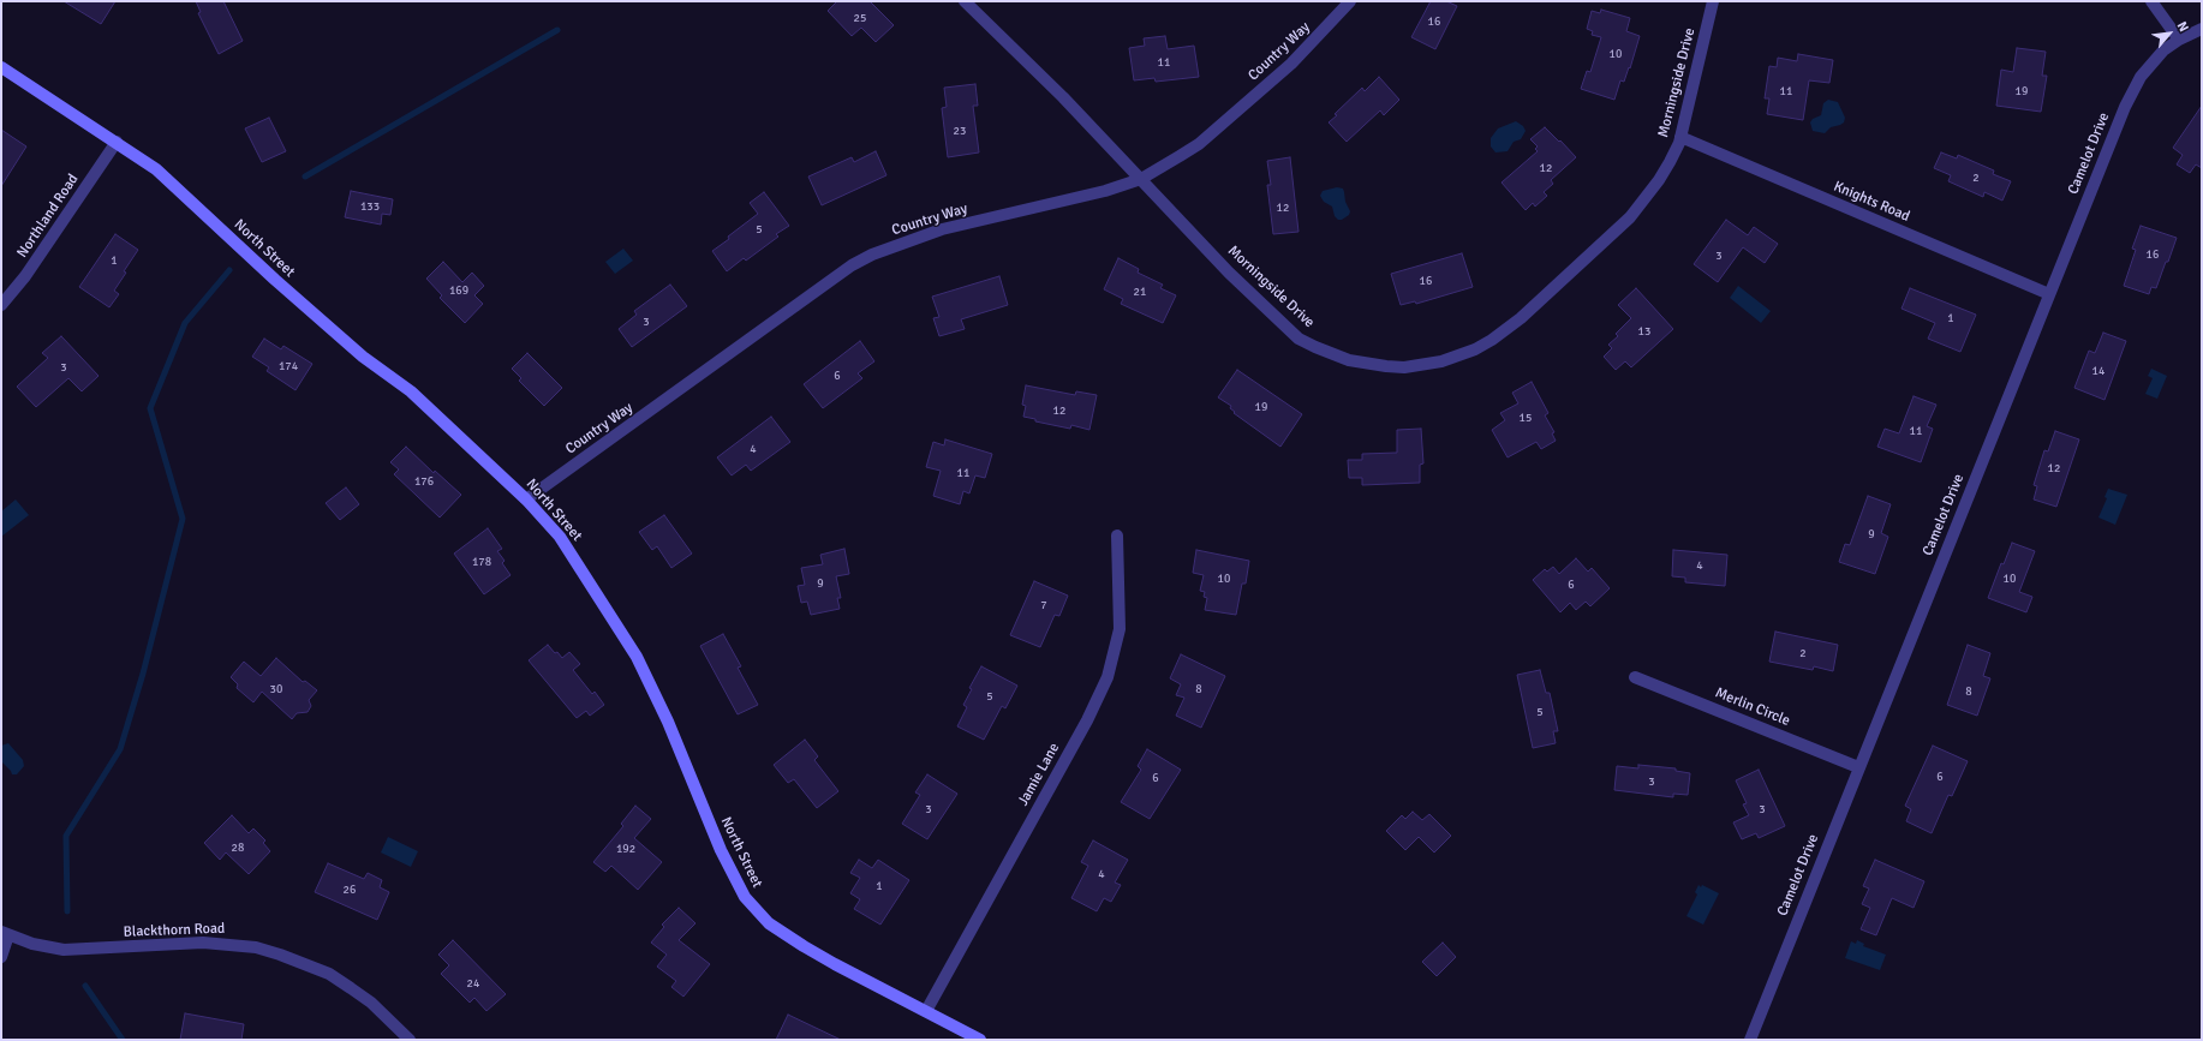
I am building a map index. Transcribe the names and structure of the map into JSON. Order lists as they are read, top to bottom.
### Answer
{
  "streets": {
    "street": [
      "Country Way",
      "Morningside Drive",
      "Camelot Drive",
      "Knights Road",
      "Northland Road",
      "North Street",
      "Merlin Circle",
      "Jamie Lane",
      "Blackthorn Road"
    ]
  },
  "crossings": [
    ["Country Way", "Morningside Drive"],
    ["Country Way", "North Street"],
    ["Morningside Drive", "Knights Road"],
    ["Camelot Drive", "Knights Road"],
    ["Camelot Drive", "Merlin Circle"],
    ["Northland Road", "North Street"],
    ["North Street", "Jamie Lane"]
  ],
  "house_numbers": [
    "25",
    "16",
    "10",
    "11",
    "11",
    "19",
    "23",
    "12",
    "2",
    "133",
    "12",
    "5",
    "16",
    "3",
    "1",
    "16",
    "169",
    "21",
    "1",
    "3",
    "13",
    "174",
    "3",
    "14",
    "6",
    "19",
    "12",
    "15",
    "11",
    "4",
    "12",
    "11",
    "176",
    "9",
    "178",
    "4",
    "10",
    "10",
    "9",
    "6",
    "7",
    "2",
    "30",
    "8",
    "8",
    "5",
    "5",
    "6",
    "6",
    "3",
    "3",
    "3",
    "28",
    "192",
    "4",
    "1",
    "26",
    "24"
  ],
  "north": "top right"
}
